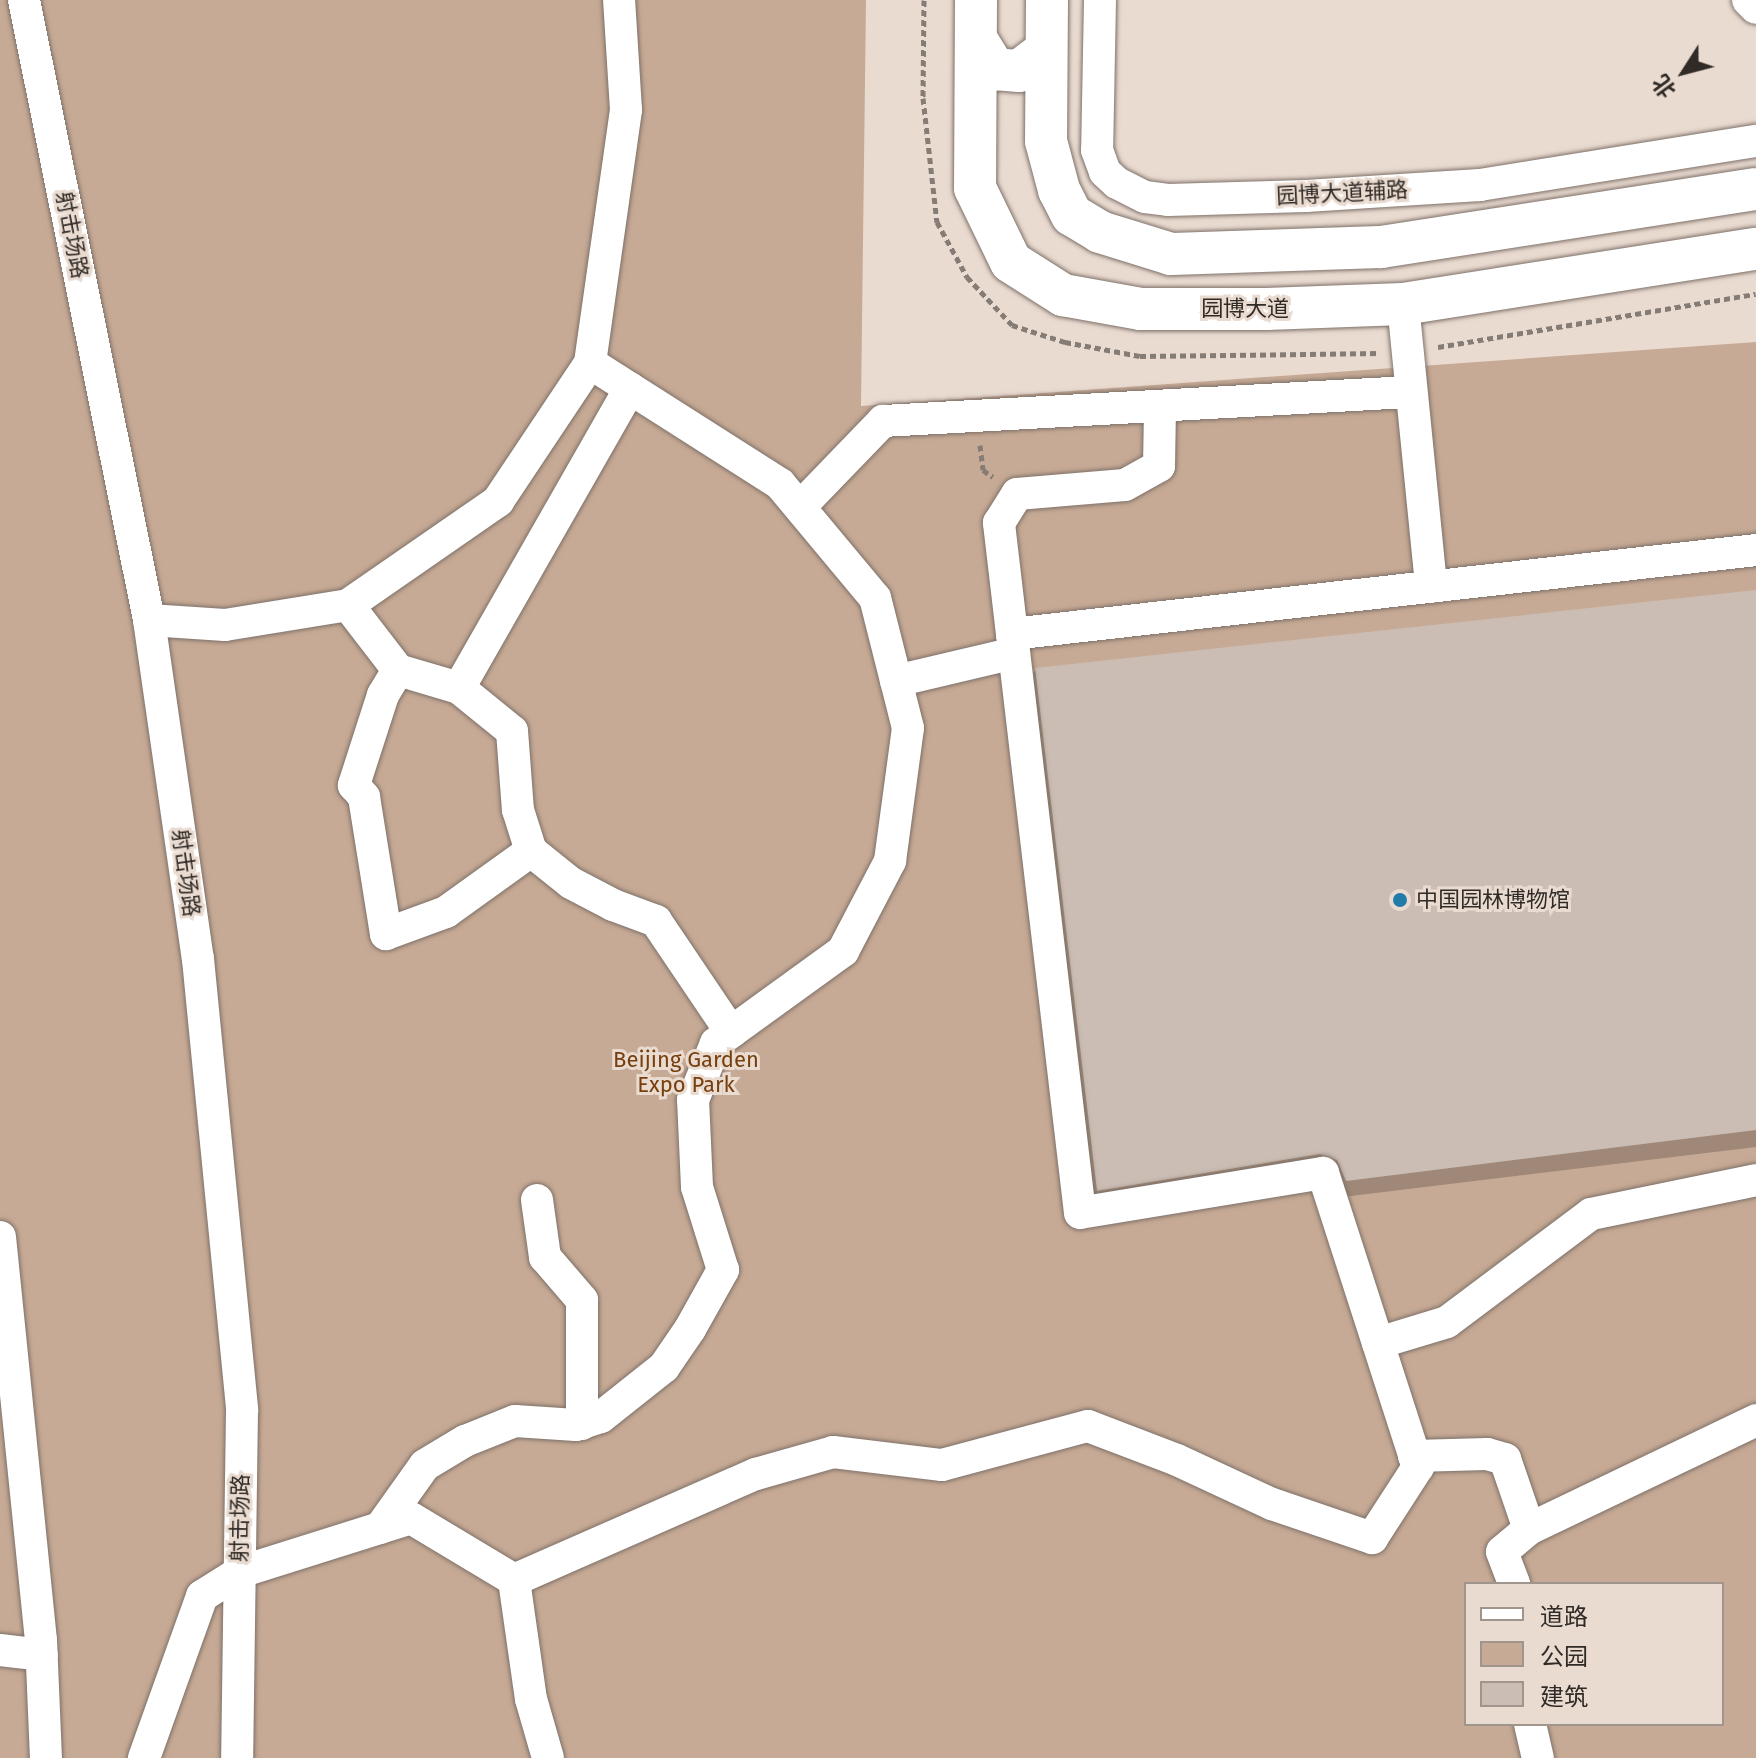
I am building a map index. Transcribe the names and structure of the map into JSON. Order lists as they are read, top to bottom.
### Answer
{
  "streets": {
    "main road": ["园博大道"],
    "street": ["园博大道辅路", "射击场路"]
  },
  "parks": ["Beijing Garden Expo Park"],
  "places": ["中国园林博物馆"],
  "legend": ["道路", "公园", "建筑"],
  "north": "bottom left"
}
